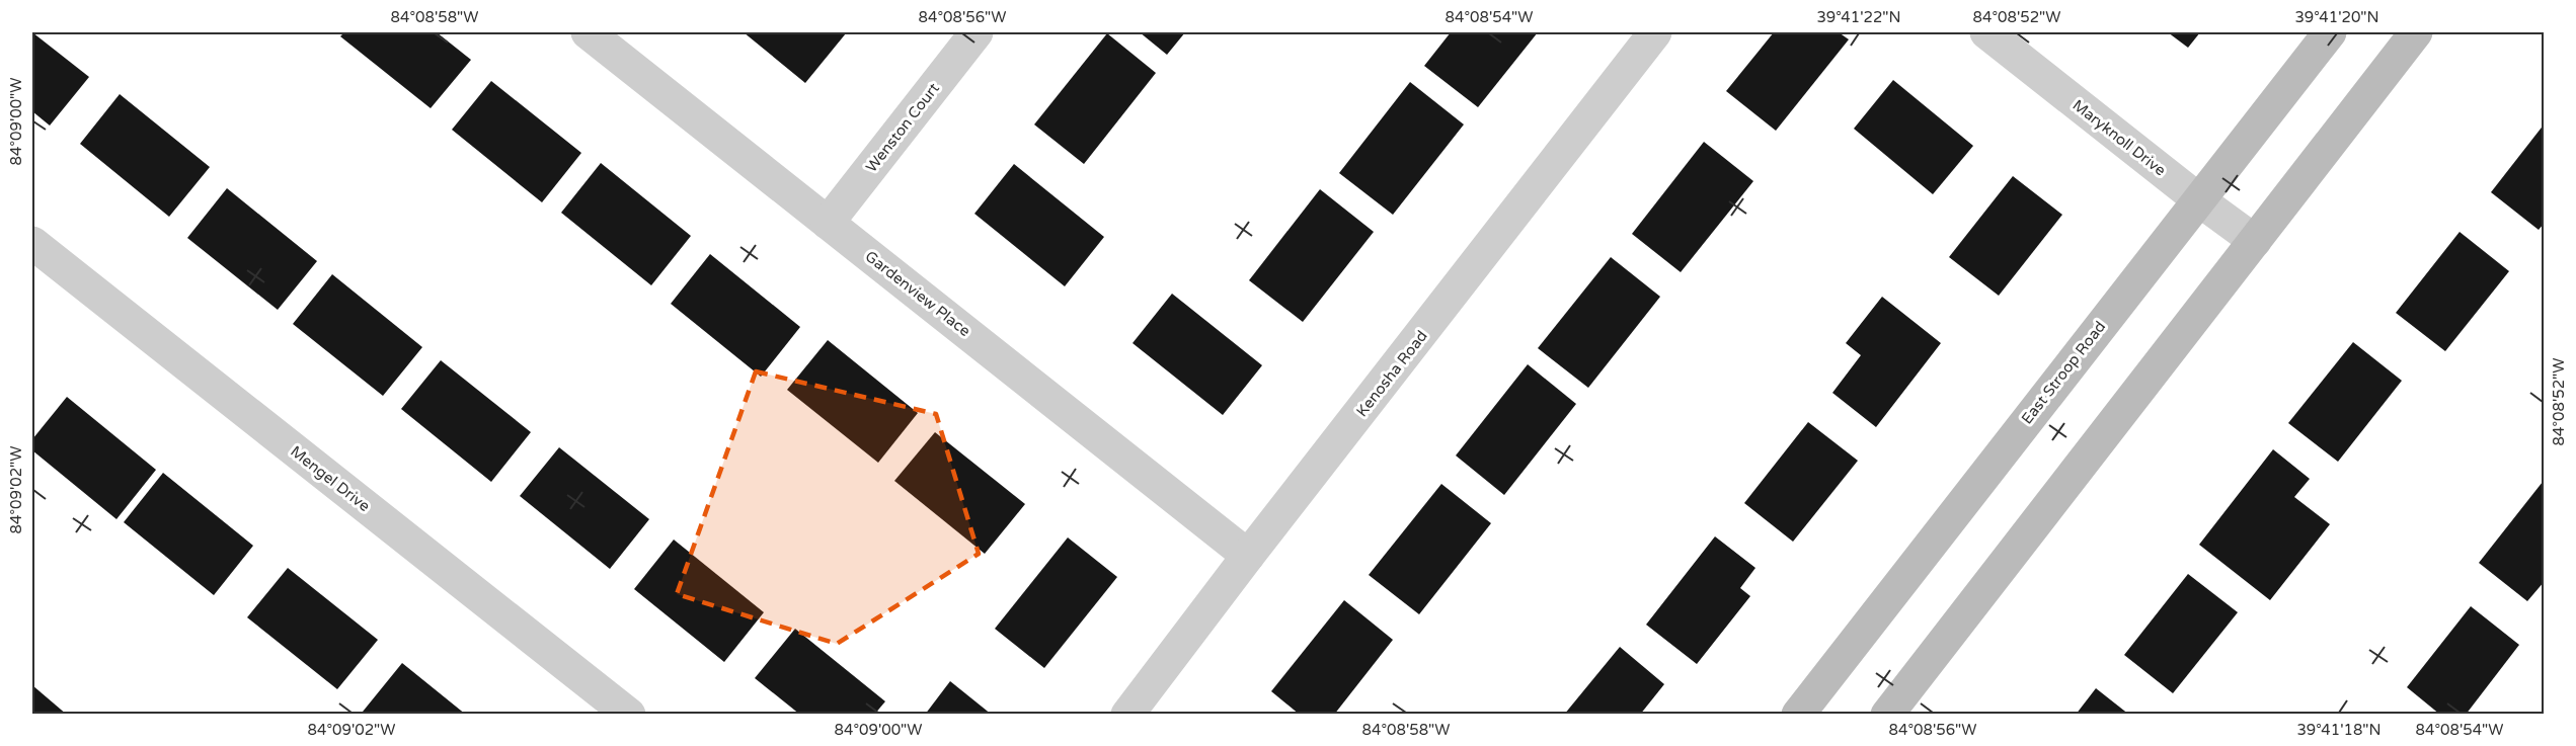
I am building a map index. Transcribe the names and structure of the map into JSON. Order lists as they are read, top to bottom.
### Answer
{
  "streets": {
    "main road": ["East Stroop Road"],
    "street": [
      "Wenston Court",
      "Maryknoll Drive",
      "Gardenview Place",
      "Kenosha Road",
      "Mengel Drive"
    ]
  },
  "crossings": [
    ["Wenston Court", "Gardenview Place"],
    ["Maryknoll Drive", "East Stroop Road"],
    ["Gardenview Place", "Kenosha Road"]
  ],
  "coordinates": [
    "84°08'58\"W",
    "84°08'56\"W",
    "84°08'54\"W",
    "39°41'22\"N",
    "84°08'52\"W",
    "39°41'20\"N",
    "84°09'00\"W",
    "84°09'02\"W",
    "39°41'18\"N"
  ]
}
